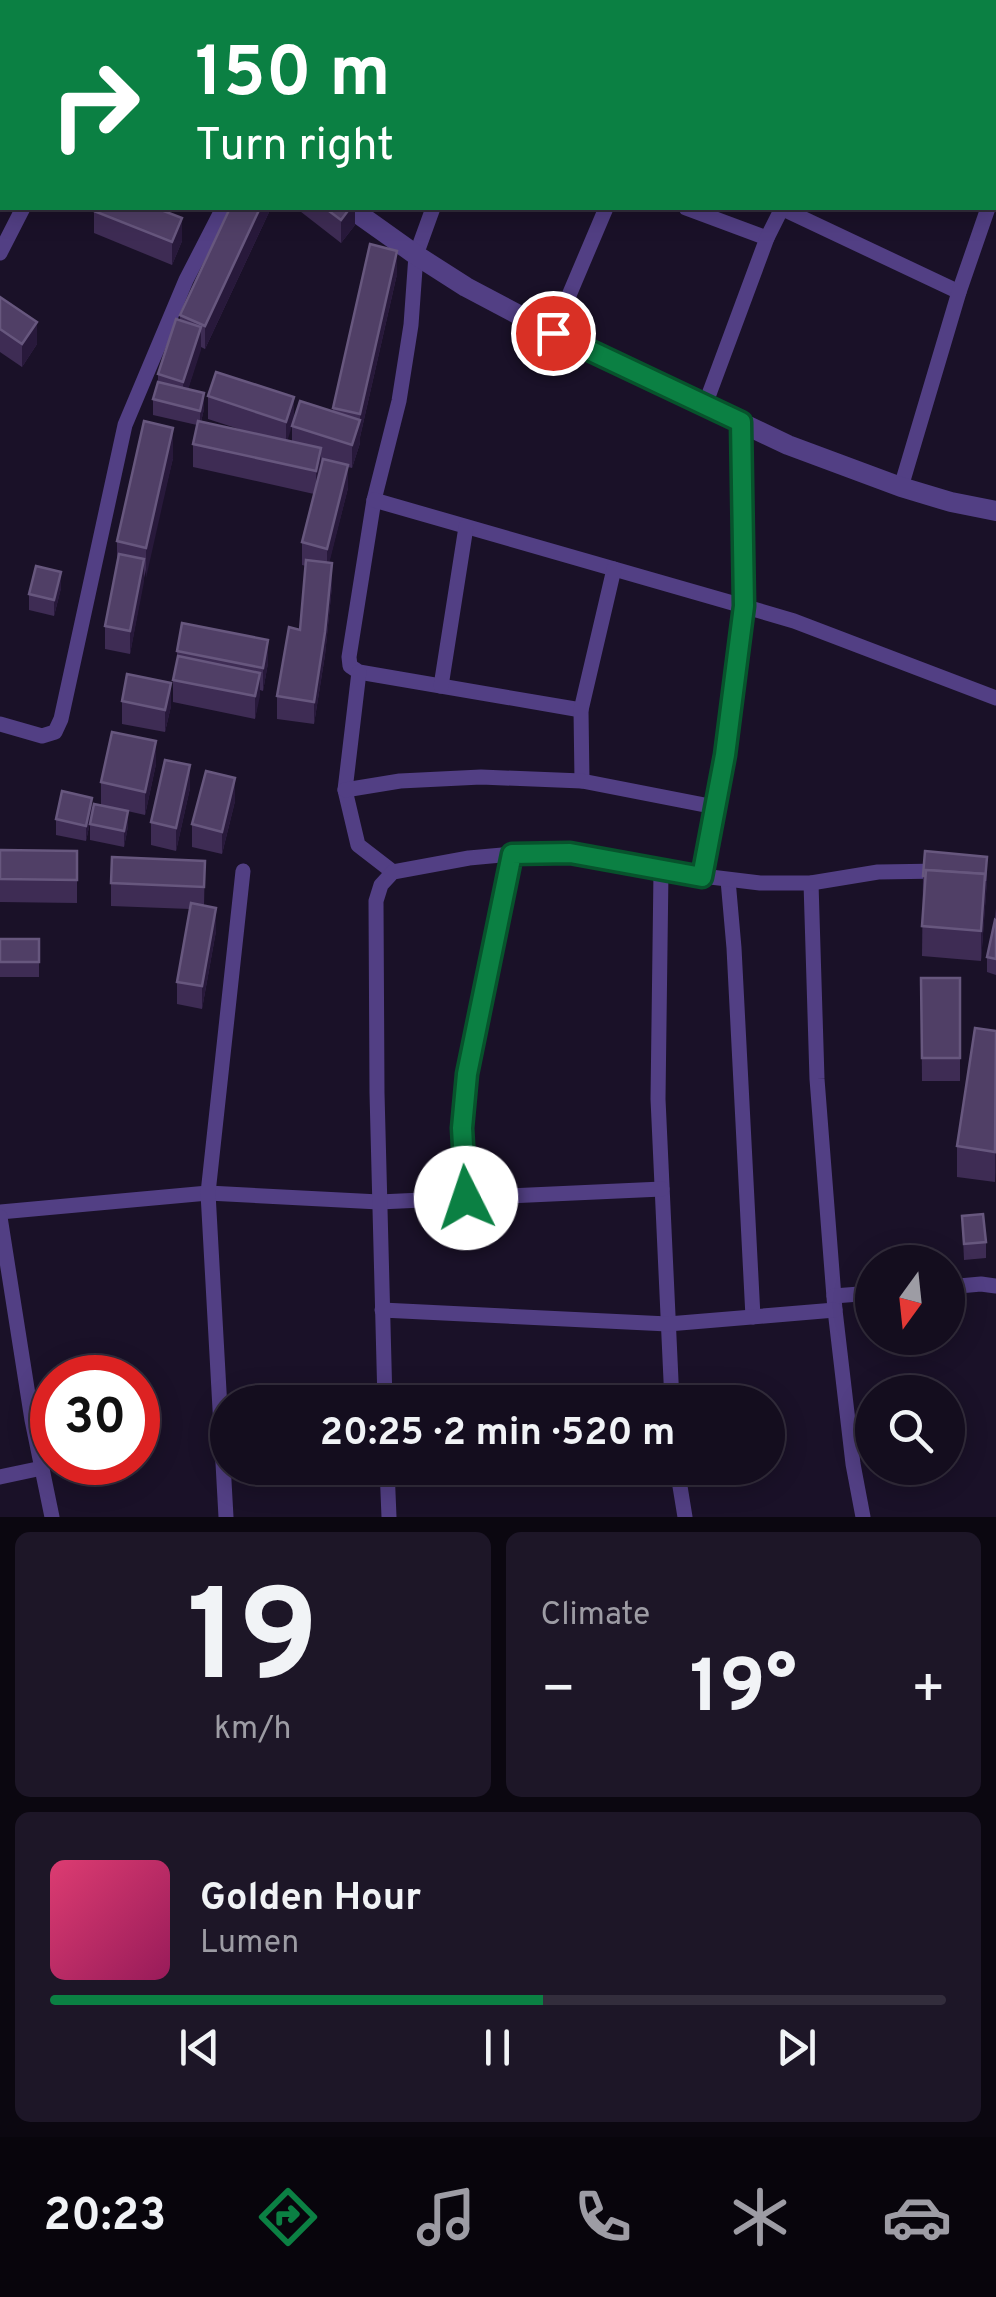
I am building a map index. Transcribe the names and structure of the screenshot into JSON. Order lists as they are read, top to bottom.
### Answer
{
  "north": "bottom",
  "page": {
    "turn": ["150 m", "Turn right"],
    "limit": "30",
    "trip": "20:25 · 2 min · 520 m",
    "tile": [
      ["19", "km/h"],
      "Climate"
    ],
    "heat": ["−", "19°", "+"],
    "song": ["Golden Hour", "Lumen"],
    "tabs": "20:23"
  }
}
